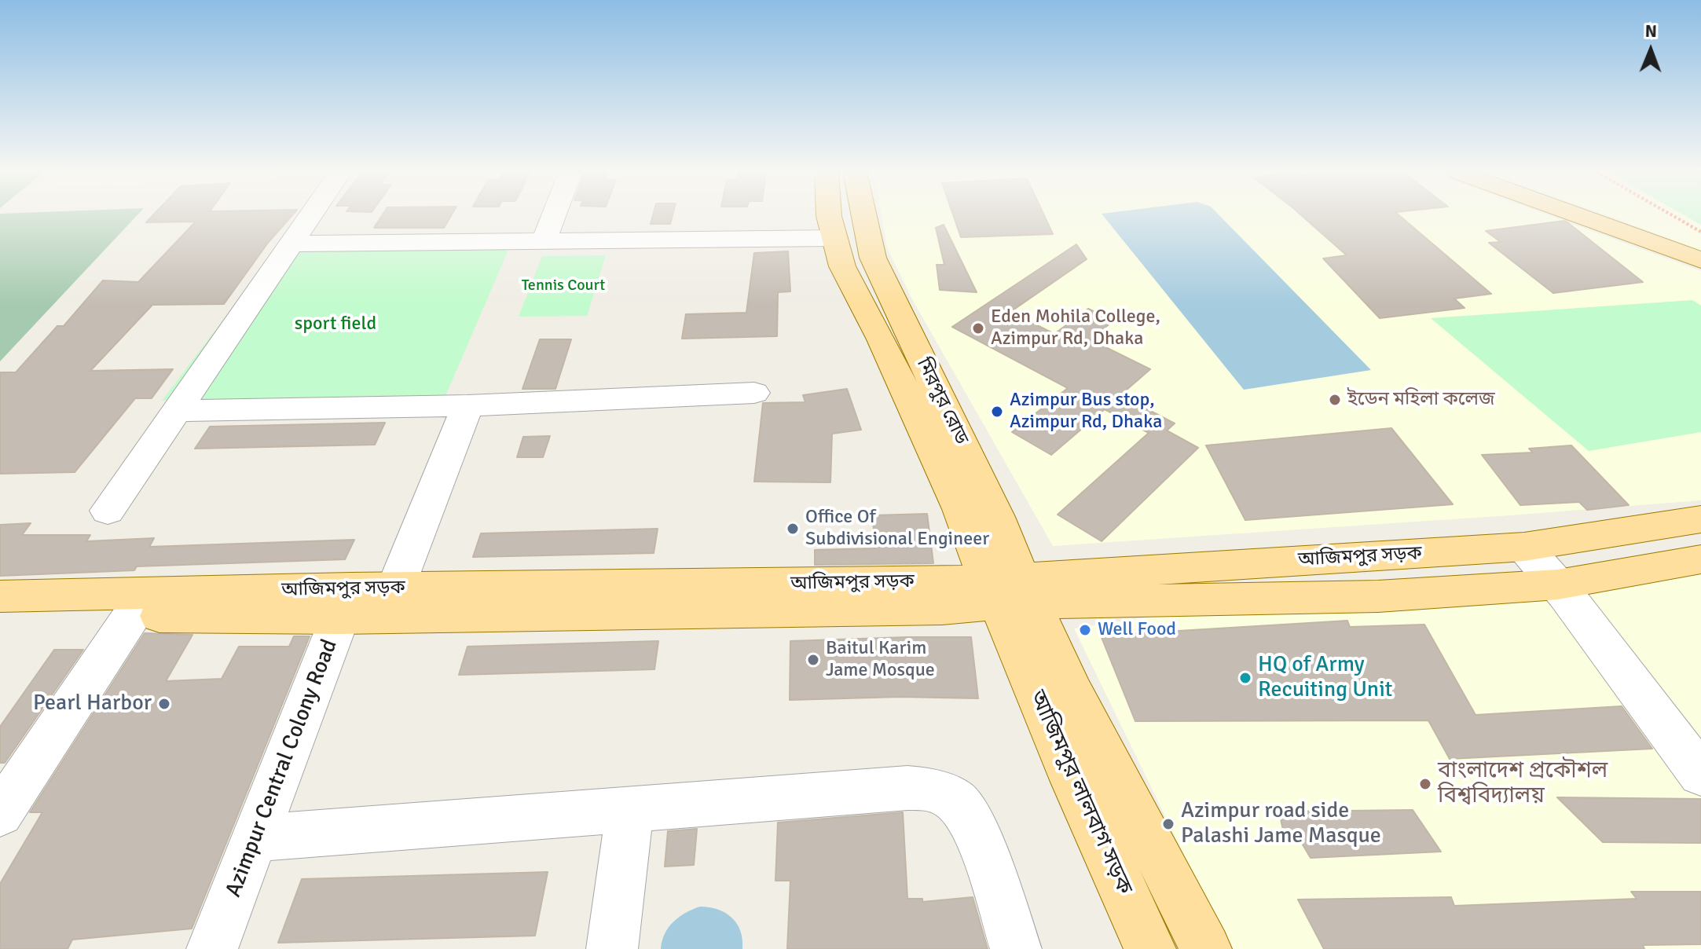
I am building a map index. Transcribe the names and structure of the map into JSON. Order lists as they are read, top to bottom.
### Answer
{
  "streets": {
    "main road": ["মিরপুর রোড", "আজিমপুর সড়ক", "আজিমপুর লালবাগ সড়ক"],
    "street": ["Azimpur Central Colony Road"]
  },
  "crossings": [
    ["মিরপুর রোড", "আজিমপুর সড়ক"],
    ["মিরপুর রোড", "আজিমপুর লালবাগ সড়ক"],
    ["আজিমপুর সড়ক", "Azimpur Central Colony Road"],
    ["আজিমপুর সড়ক", "আজিমপুর লালবাগ সড়ক"]
  ],
  "parks": ["Tennis Court", "sport field"],
  "places": [
    "Eden Mohila College, Azimpur Rd, Dhaka",
    "ইডেন মহিলা কলেজ",
    "Azimpur Bus stop, Azimpur Rd, Dhaka",
    "Office Of Subdivisional Engineer",
    "Well Food",
    "Baitul Karim Jame Mosque",
    "HQ of Army Recuiting Unit",
    "Pearl Harbor",
    "বাংলাদেশ প্রকৌশল বিশ্ববিদ্যালয়",
    "Azimpur road side Palashi Jame Masque"
  ],
  "north": "top"
}
